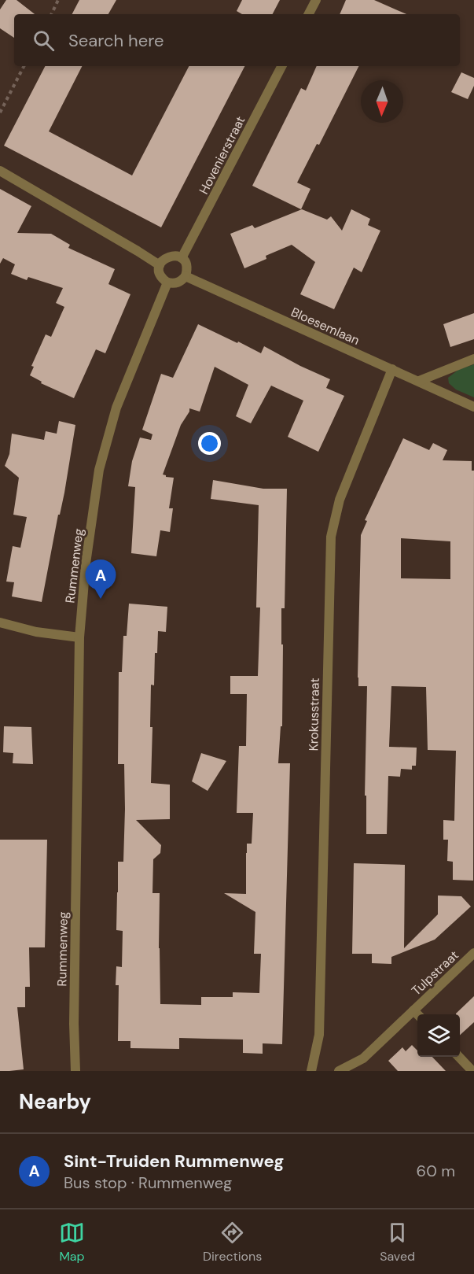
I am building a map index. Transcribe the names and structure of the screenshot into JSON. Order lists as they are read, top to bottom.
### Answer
{
  "streets": {
    "street": [
      "Hovenierstraat",
      "Bloesemlaan",
      "Rummenweg",
      "Krokusstraat",
      "Tulpstraat"
    ]
  },
  "crossings": [
    ["Hovenierstraat", "Bloesemlaan"],
    ["Hovenierstraat", "Rummenweg"],
    ["Bloesemlaan", "Rummenweg"],
    ["Bloesemlaan", "Krokusstraat"]
  ],
  "north": "bottom",
  "page": {
    "search": "Search here",
    "pins": "A",
    "heading": "Nearby",
    "list": [
      {
        "mark": "A",
        "name": "Sint-Truiden Rummenweg",
        "note": "Bus stop · Rummenweg",
        "value": "60 m"
      }
    ],
    "nav": ["Map", "Directions", "Saved"]
  }
}
